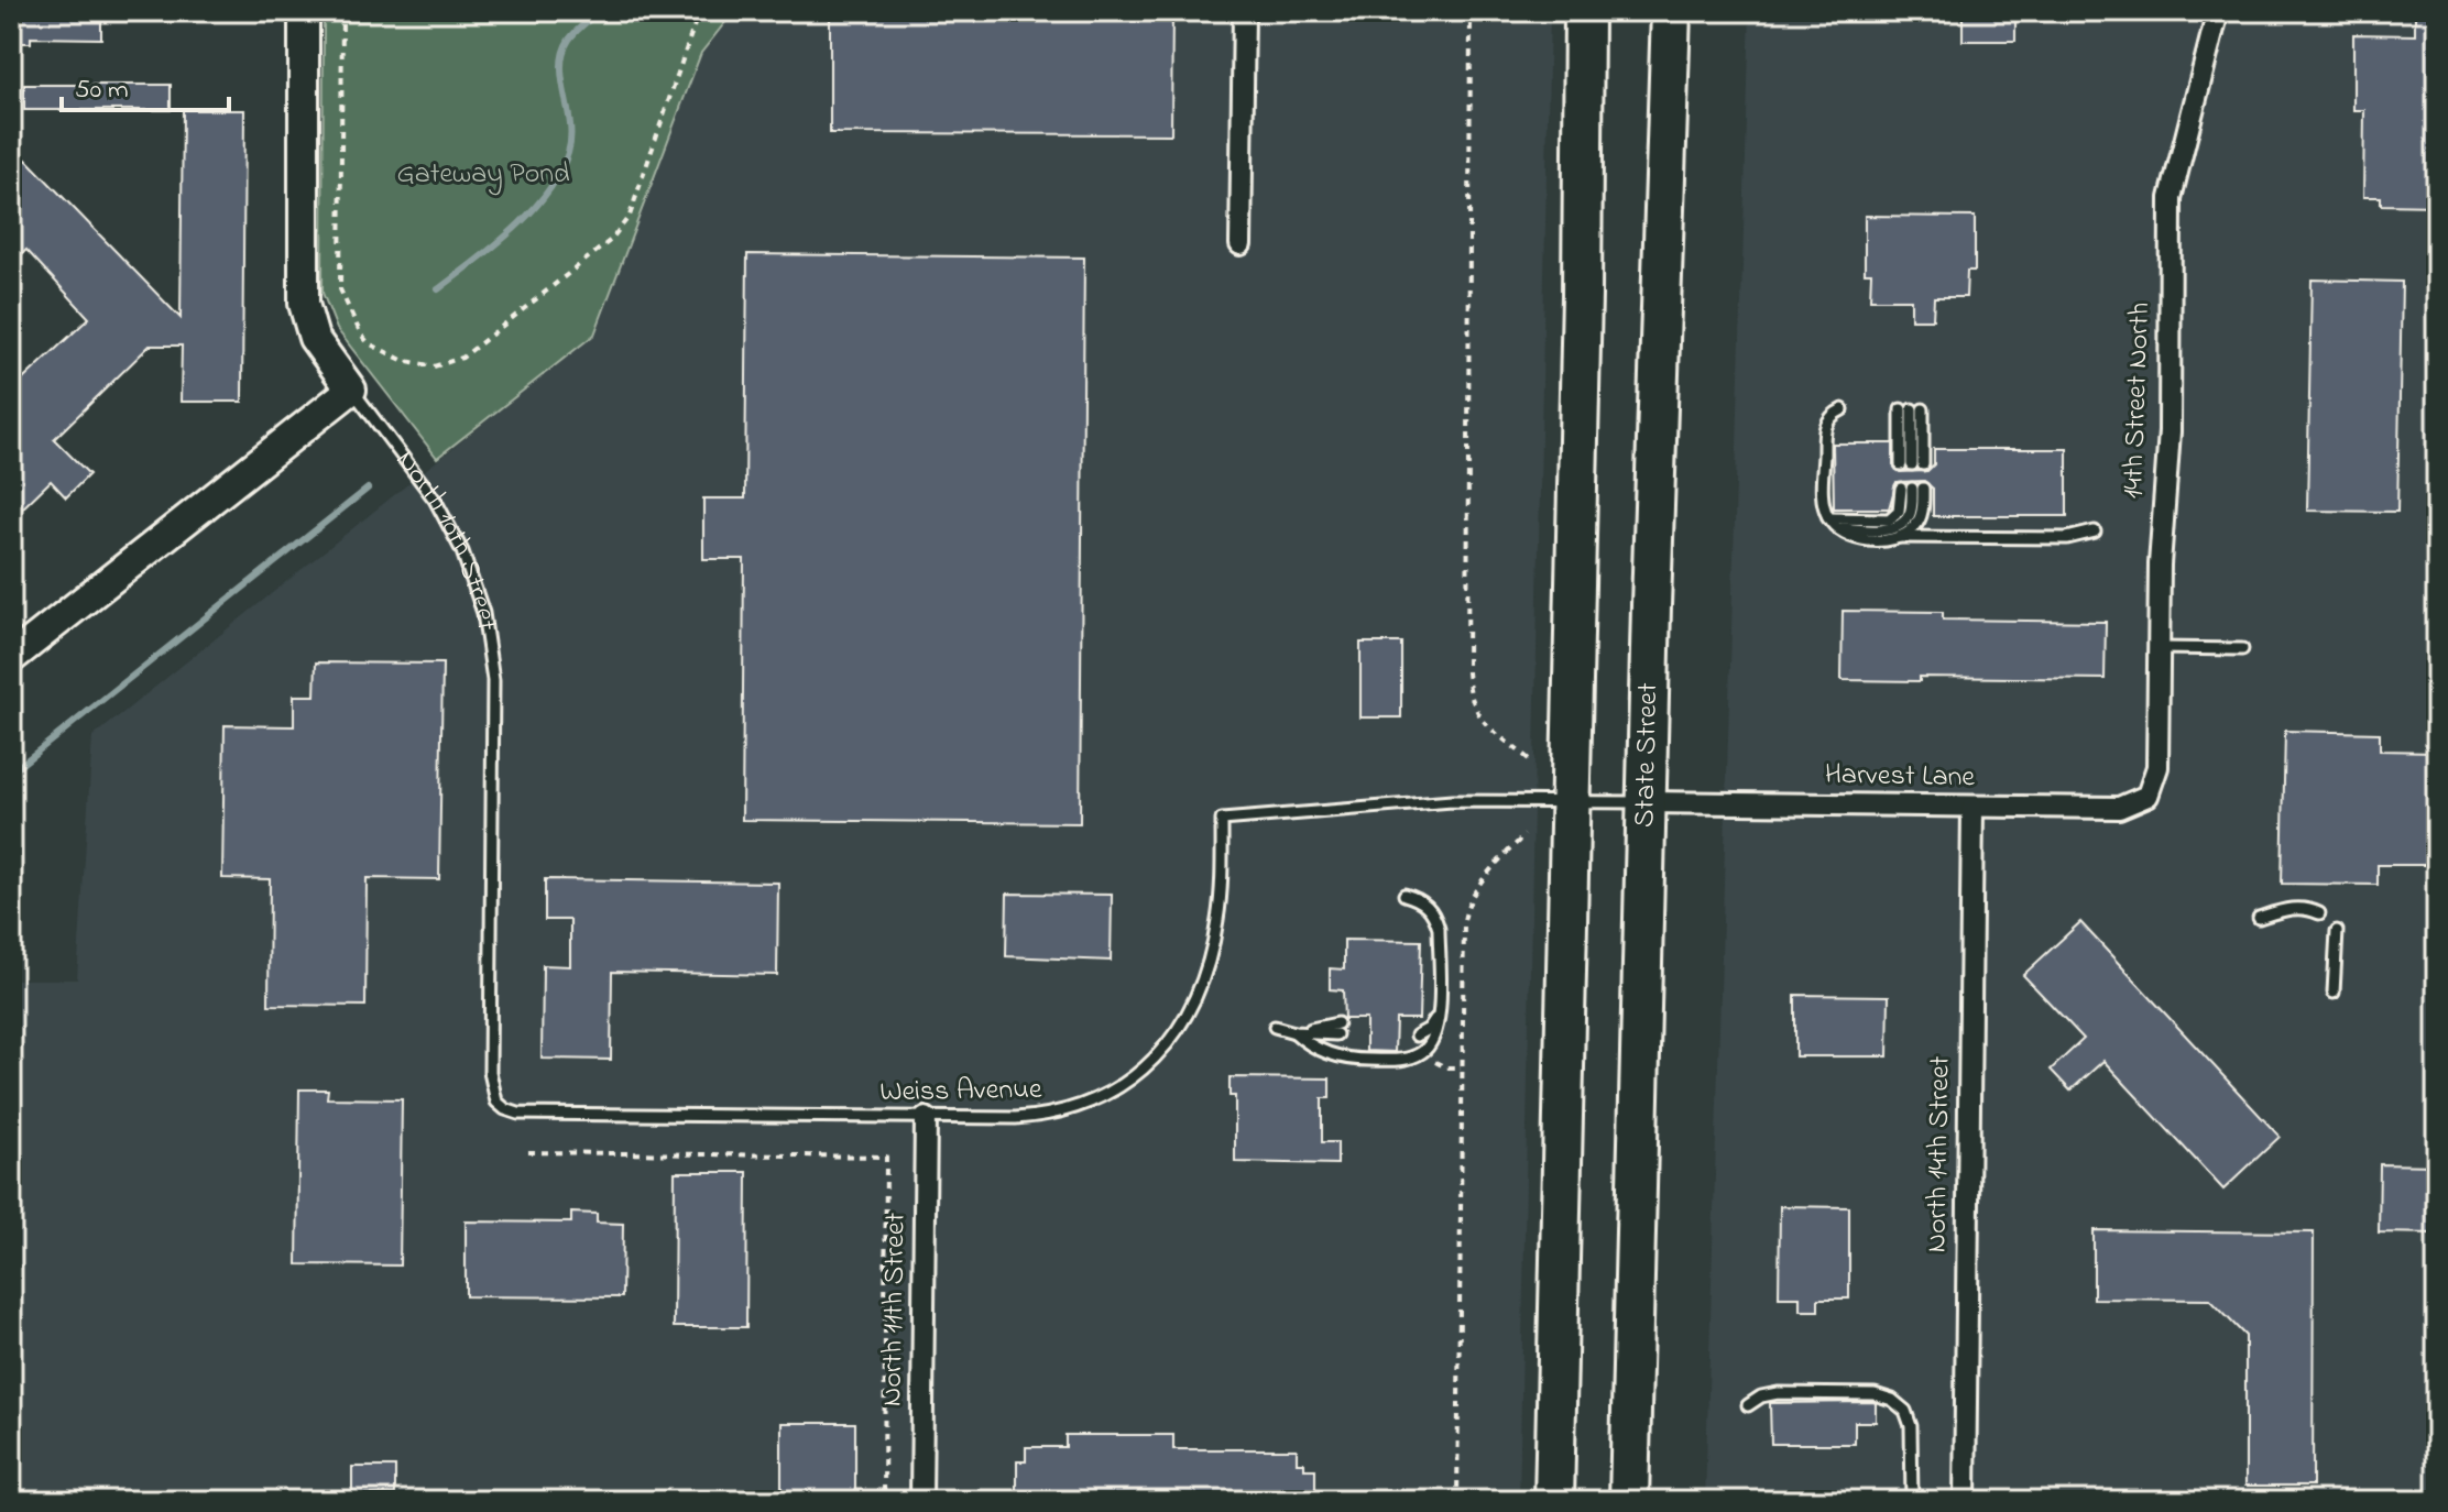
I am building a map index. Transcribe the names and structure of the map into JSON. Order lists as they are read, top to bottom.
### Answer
{
  "streets": {
    "highway": ["State Street"],
    "street": [
      "14th Street North",
      "North 10th Street",
      "Harvest Lane",
      "North 14th Street",
      "North 11th Street"
    ],
    "lane": ["Weiss Avenue"]
  },
  "crossings": [
    ["14th Street North", "Harvest Lane"],
    ["North 10th Street", "Weiss Avenue"],
    ["State Street", "Harvest Lane"],
    ["State Street", "Weiss Avenue"],
    ["Harvest Lane", "Weiss Avenue"],
    ["Harvest Lane", "North 14th Street"],
    ["Weiss Avenue", "North 11th Street"]
  ],
  "parks": ["Gateway Pond"],
  "scale_bar": "50 m"
}
